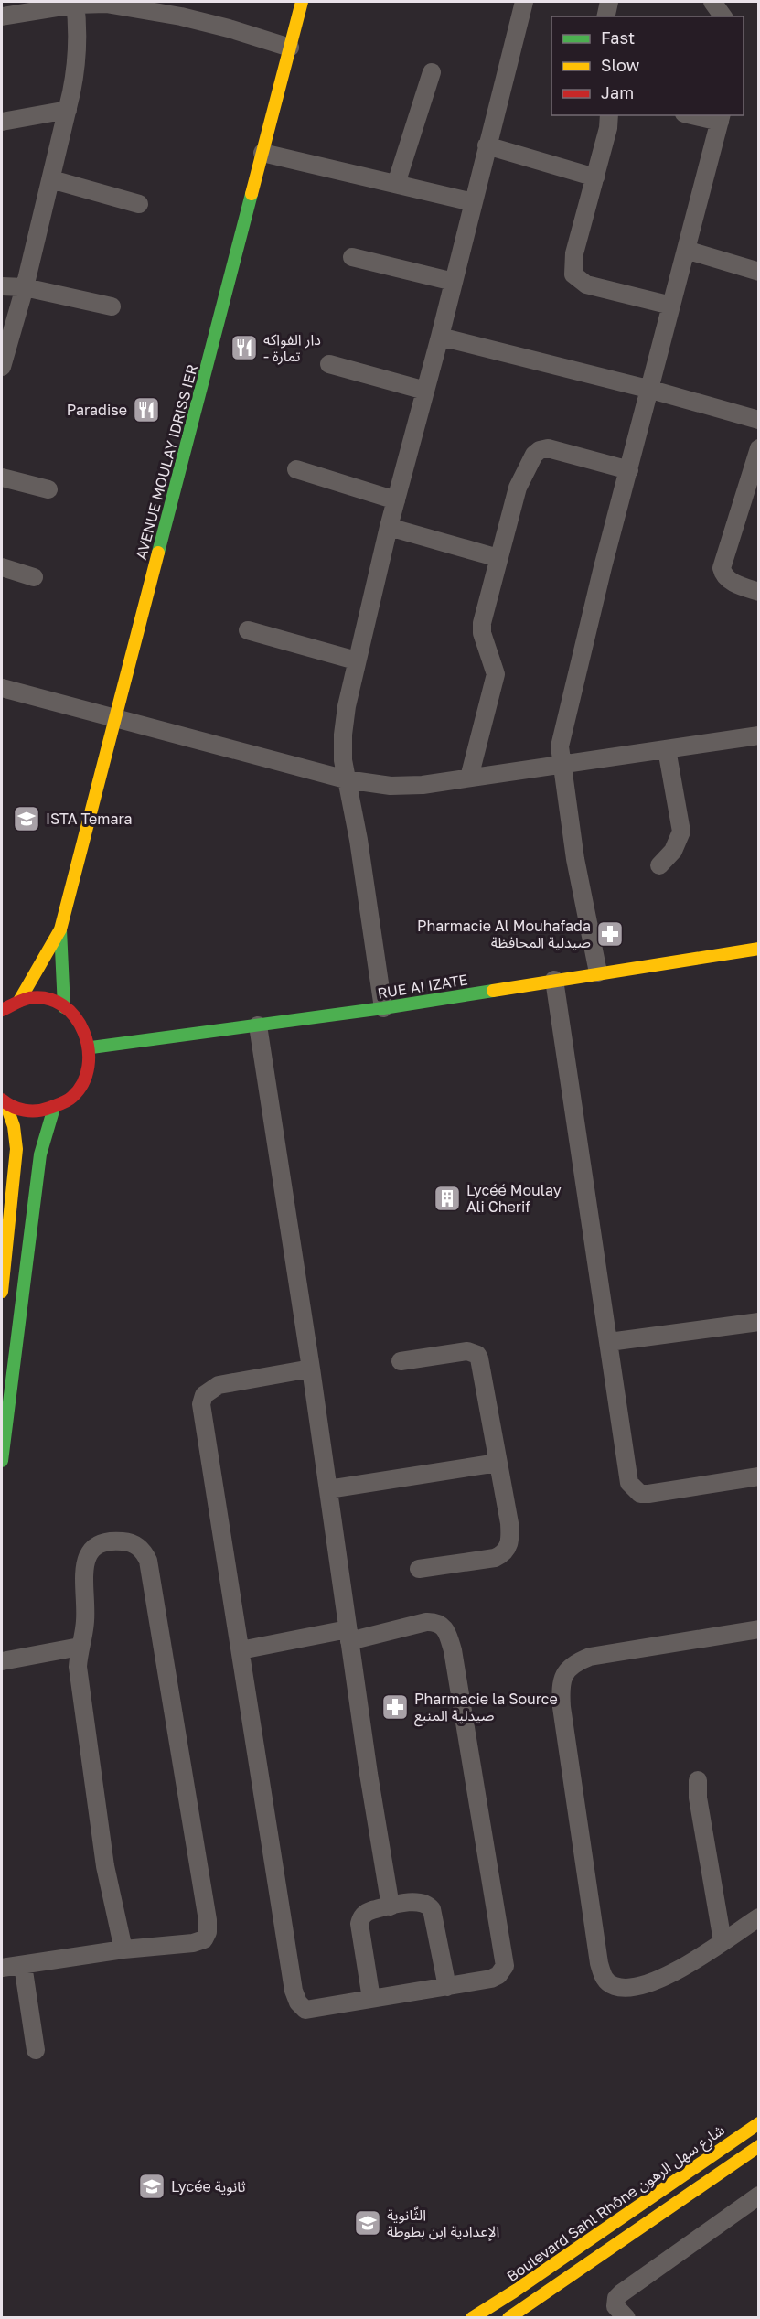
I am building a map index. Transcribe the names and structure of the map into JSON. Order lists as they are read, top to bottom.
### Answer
{
  "streets": {
    "street": ["AVENUE MOULAY IDRISS IER", "RUE AI IZATE", "Boulevard Sahl Rhône شارع سهل الرهون"]
  },
  "places": {
    "restaurant": ["دار الفواكه - تمارة", "Paradise"],
    "school or university": ["ISTA Temara", "Lycée ثانوية", "الثّانوية الإعدادية ابن بطوطة"],
    "pharmacy": ["Pharmacie Al Mouhafada صيدلية المحافظة", "Pharmacie la Source صيدلية المنبع"],
    "building": ["Lycéé Moulay Ali Cherif"]
  },
  "legend": ["Fast", "Slow", "Jam"]
}
